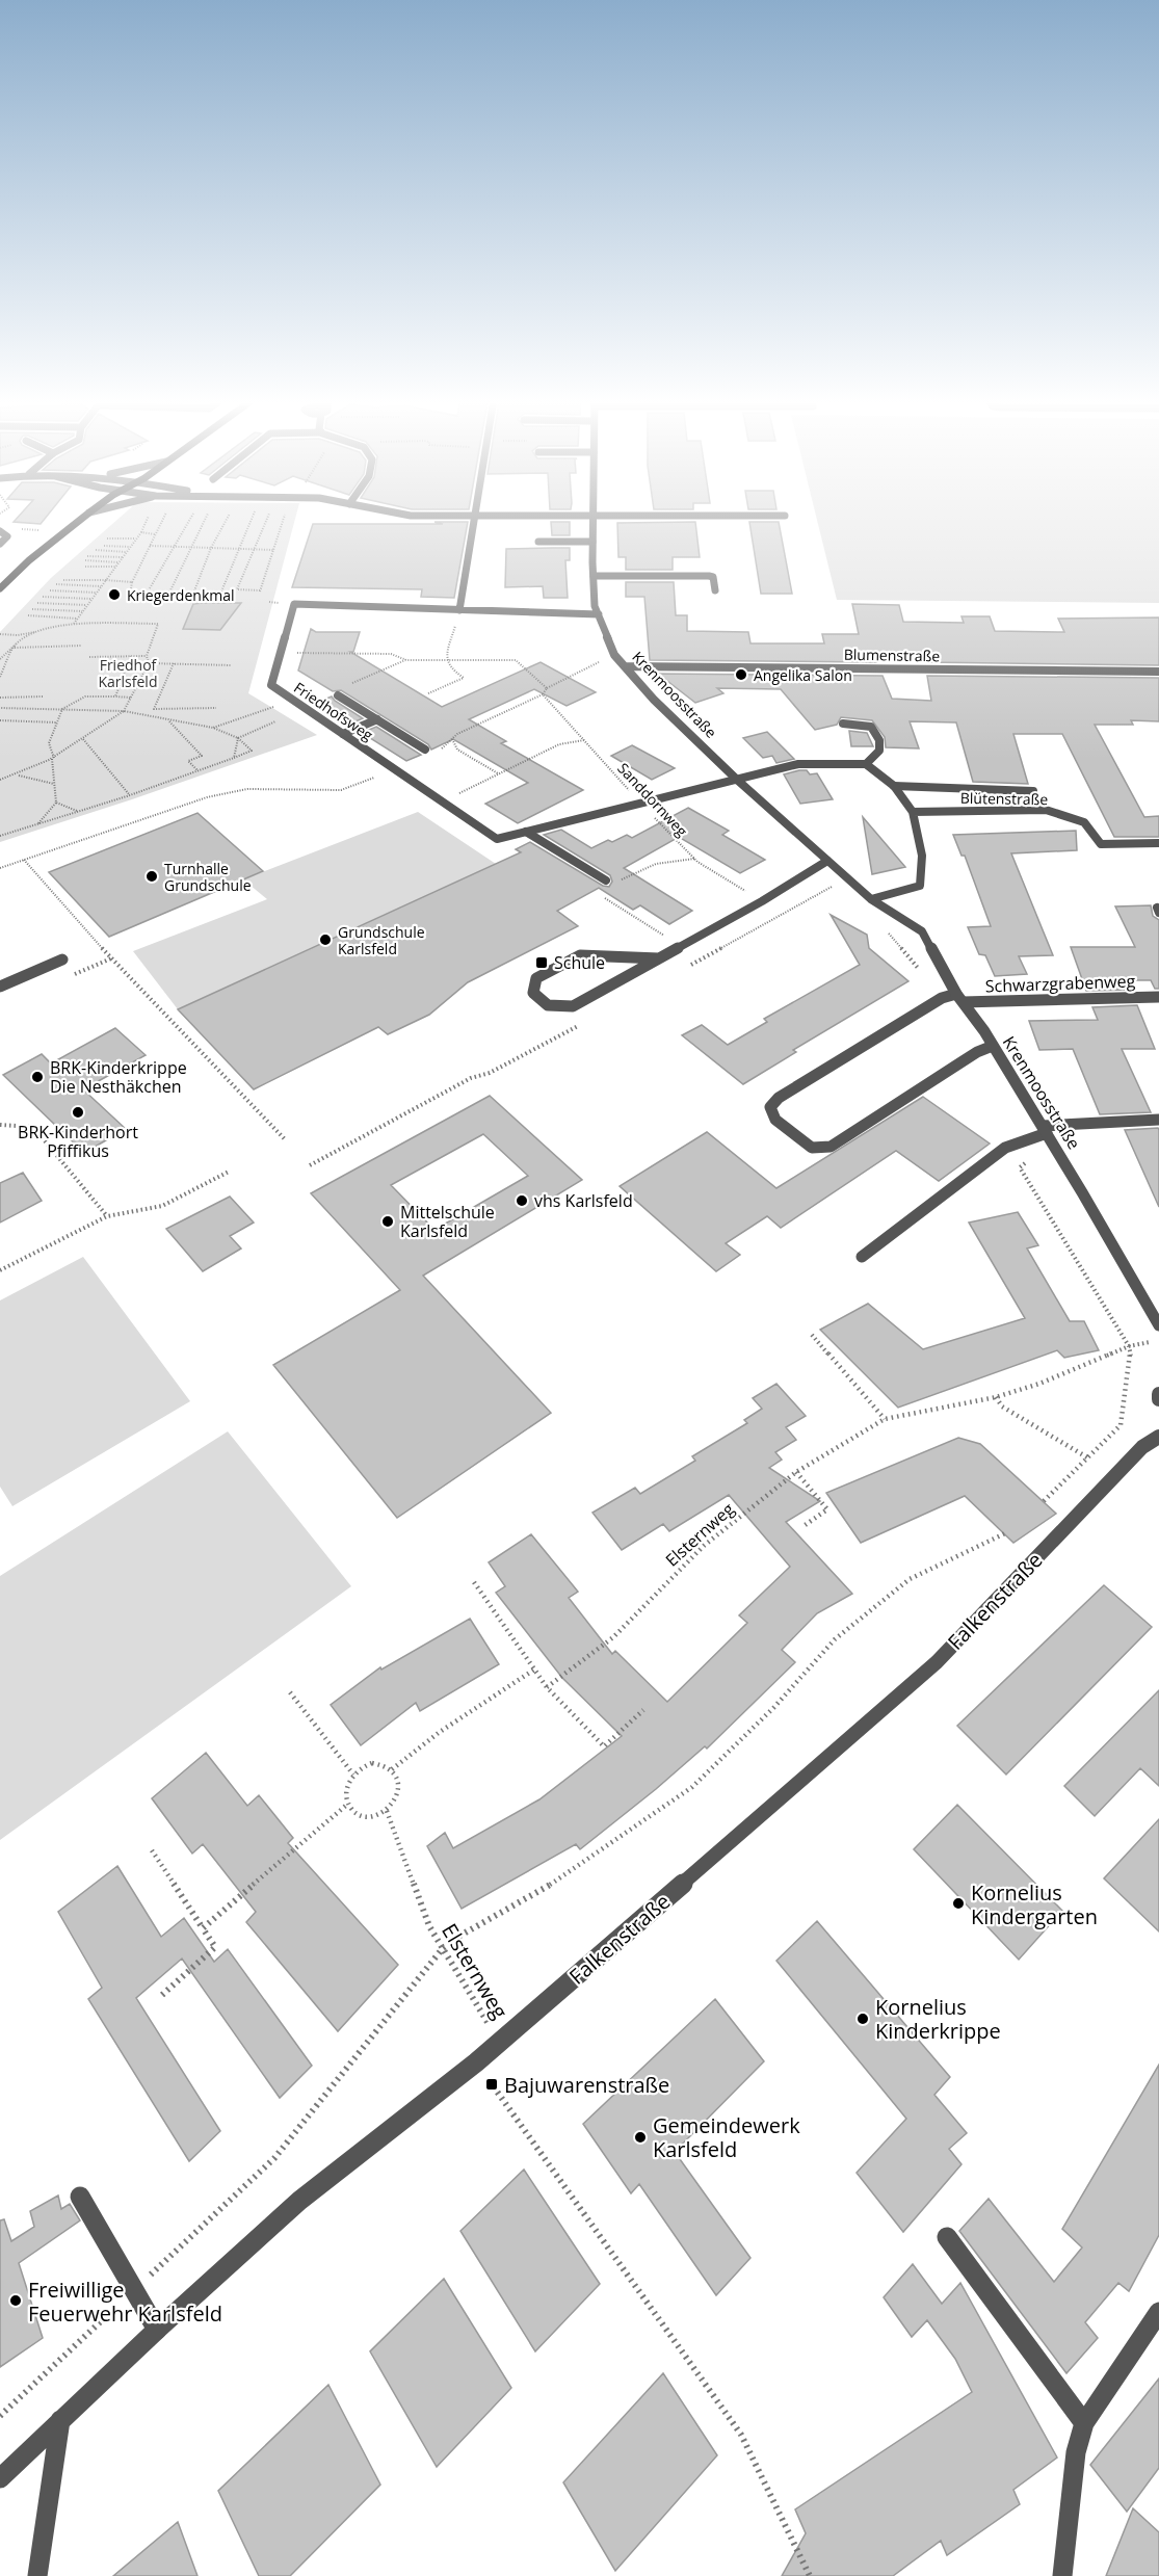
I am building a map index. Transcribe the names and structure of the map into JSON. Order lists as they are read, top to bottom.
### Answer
{
  "streets": {
    "street": [
      "Blumenstraße",
      "Krenmoosstraße",
      "Friedhofsweg",
      "Blütenstraße",
      "Schwarzgrabenweg",
      "Falkenstraße"
    ],
    "path": ["Sanddornweg", "Elsternweg"]
  },
  "crossings": [
    ["Blumenstraße", "Krenmoosstraße"],
    ["Krenmoosstraße", "Friedhofsweg"],
    ["Krenmoosstraße", "Schwarzgrabenweg"],
    ["Friedhofsweg", "Sanddornweg"],
    ["Elsternweg", "Falkenstraße"]
  ],
  "parks": ["Friedhof Karlsfeld"],
  "places": {
    "other": [
      "Kriegerdenkmal",
      "Angelika Salon",
      "Turnhalle Grundschule",
      "Grundschule Karlsfeld",
      "BRK-Kinderkrippe Die Nesthäkchen",
      "BRK-Kinderhort Pfiffikus",
      "vhs Karlsfeld",
      "Mittelschule Karlsfeld",
      "Kornelius Kindergarten",
      "Kornelius Kinderkrippe",
      "Gemeindewerk Karlsfeld",
      "Freiwillige Feuerwehr Karlsfeld"
    ],
    "transit": ["Schule", "Bajuwarenstraße"]
  }
}
